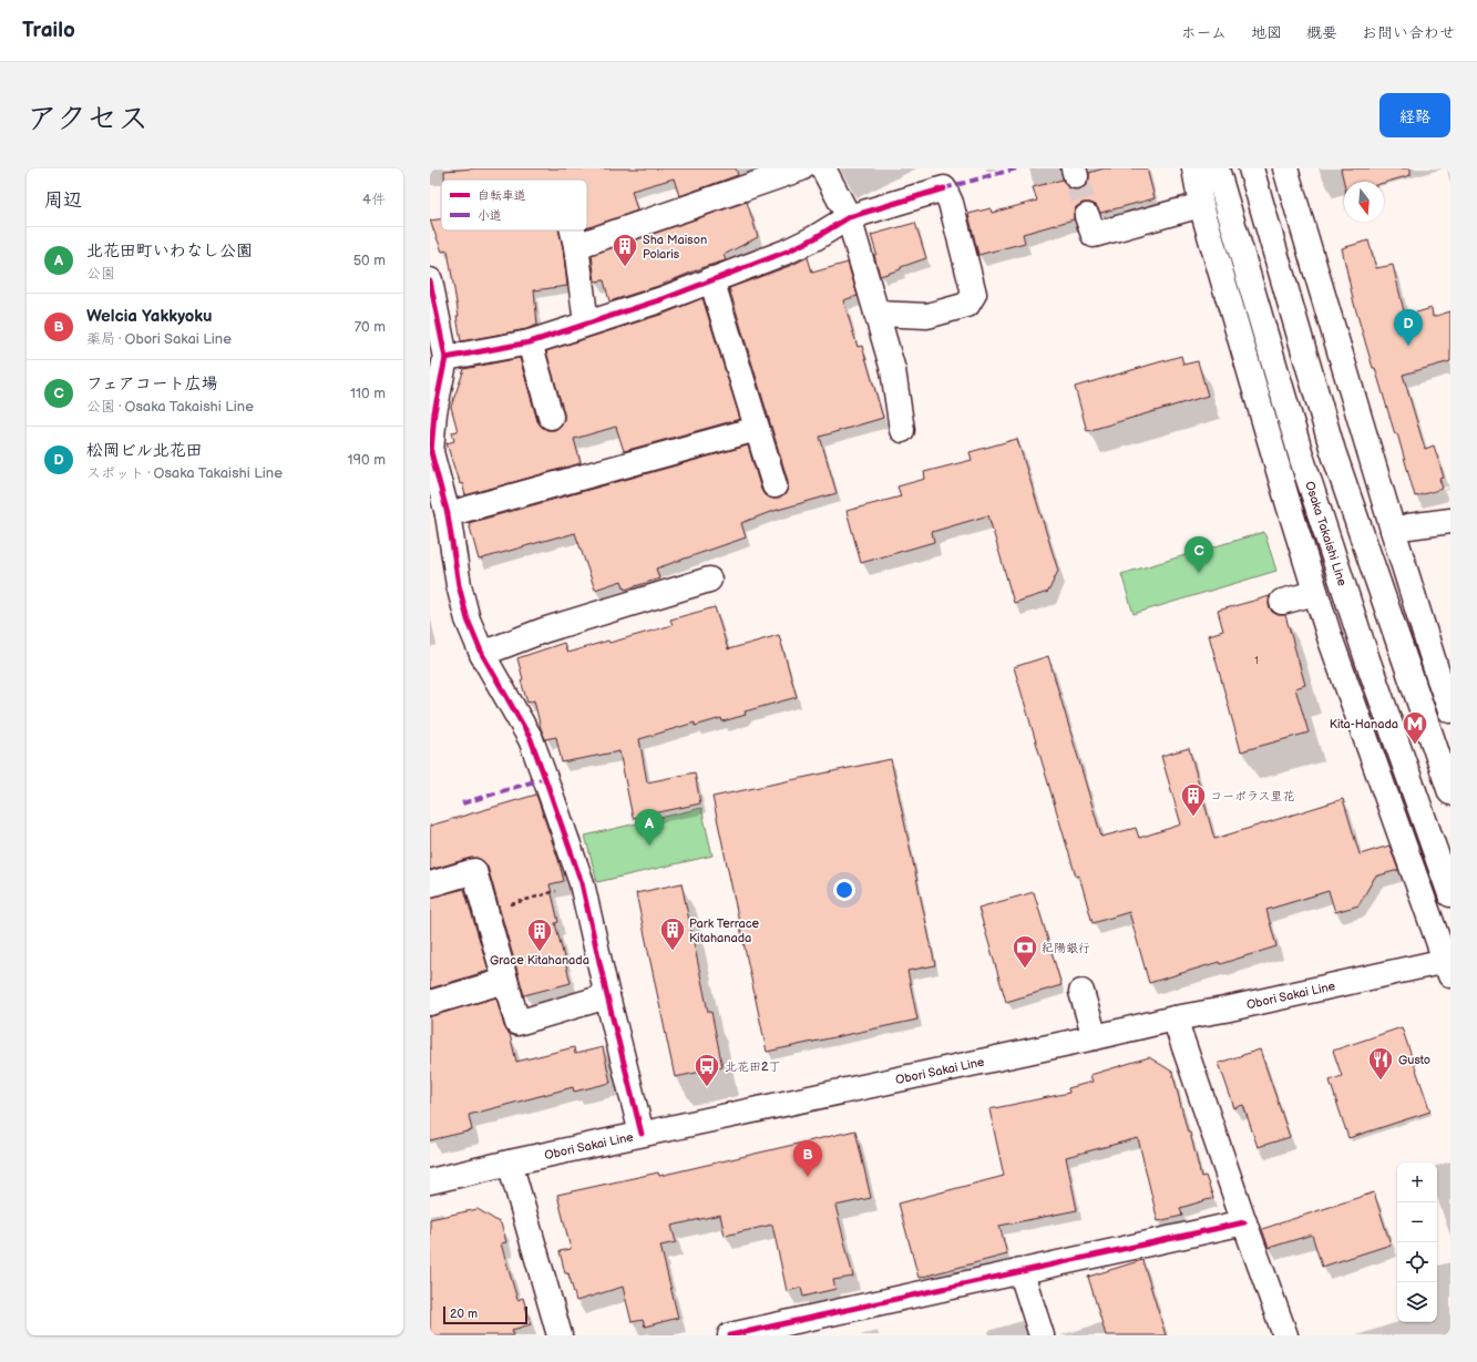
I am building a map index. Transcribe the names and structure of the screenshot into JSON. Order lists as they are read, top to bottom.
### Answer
{
  "streets": {
    "main road": ["Osaka Takaishi Line", "Obori Sakai Line"]
  },
  "places": {
    "building": [
      "Sha Maison Polaris",
      "コーポラス里花",
      "Park Terrace Kitahanada",
      "Grace Kitahanada"
    ],
    "metro station": ["Kita-Hanada"],
    "bank": ["紀陽銀行"],
    "restaurant": ["Gusto"],
    "bus stop": ["北花田2丁"]
  },
  "house_numbers": ["1"],
  "legend": ["自転車道", "小道"],
  "scale_bar": "20 m",
  "north": "bottom",
  "page": {
    "header": "Trailo",
    "nav": [
      "ホーム",
      "地図",
      "概要",
      "お問い合わせ"
    ],
    "title": "アクセス",
    "buttons": "経路",
    "heading": ["周辺", "4件"],
    "list": [
      {
        "mark": "A",
        "name": "北花田町いわなし公園",
        "note": "公園",
        "value": "50 m"
      },
      {
        "mark": "B",
        "name": "Welcia Yakkyoku",
        "note": "薬局 · Obori Sakai Line",
        "value": "70 m"
      },
      {
        "mark": "C",
        "name": "フェアコート広場",
        "note": "公園 · Osaka Takaishi Line",
        "value": "110 m"
      },
      {
        "mark": "D",
        "name": "松岡ビル北花田",
        "note": "スポット · Osaka Takaishi Line",
        "value": "190 m"
      }
    ],
    "pins": [
      "D",
      "C",
      "A",
      "B"
    ],
    "map_buttons": ["+", "−"],
    "scale": "20 m"
  }
}
